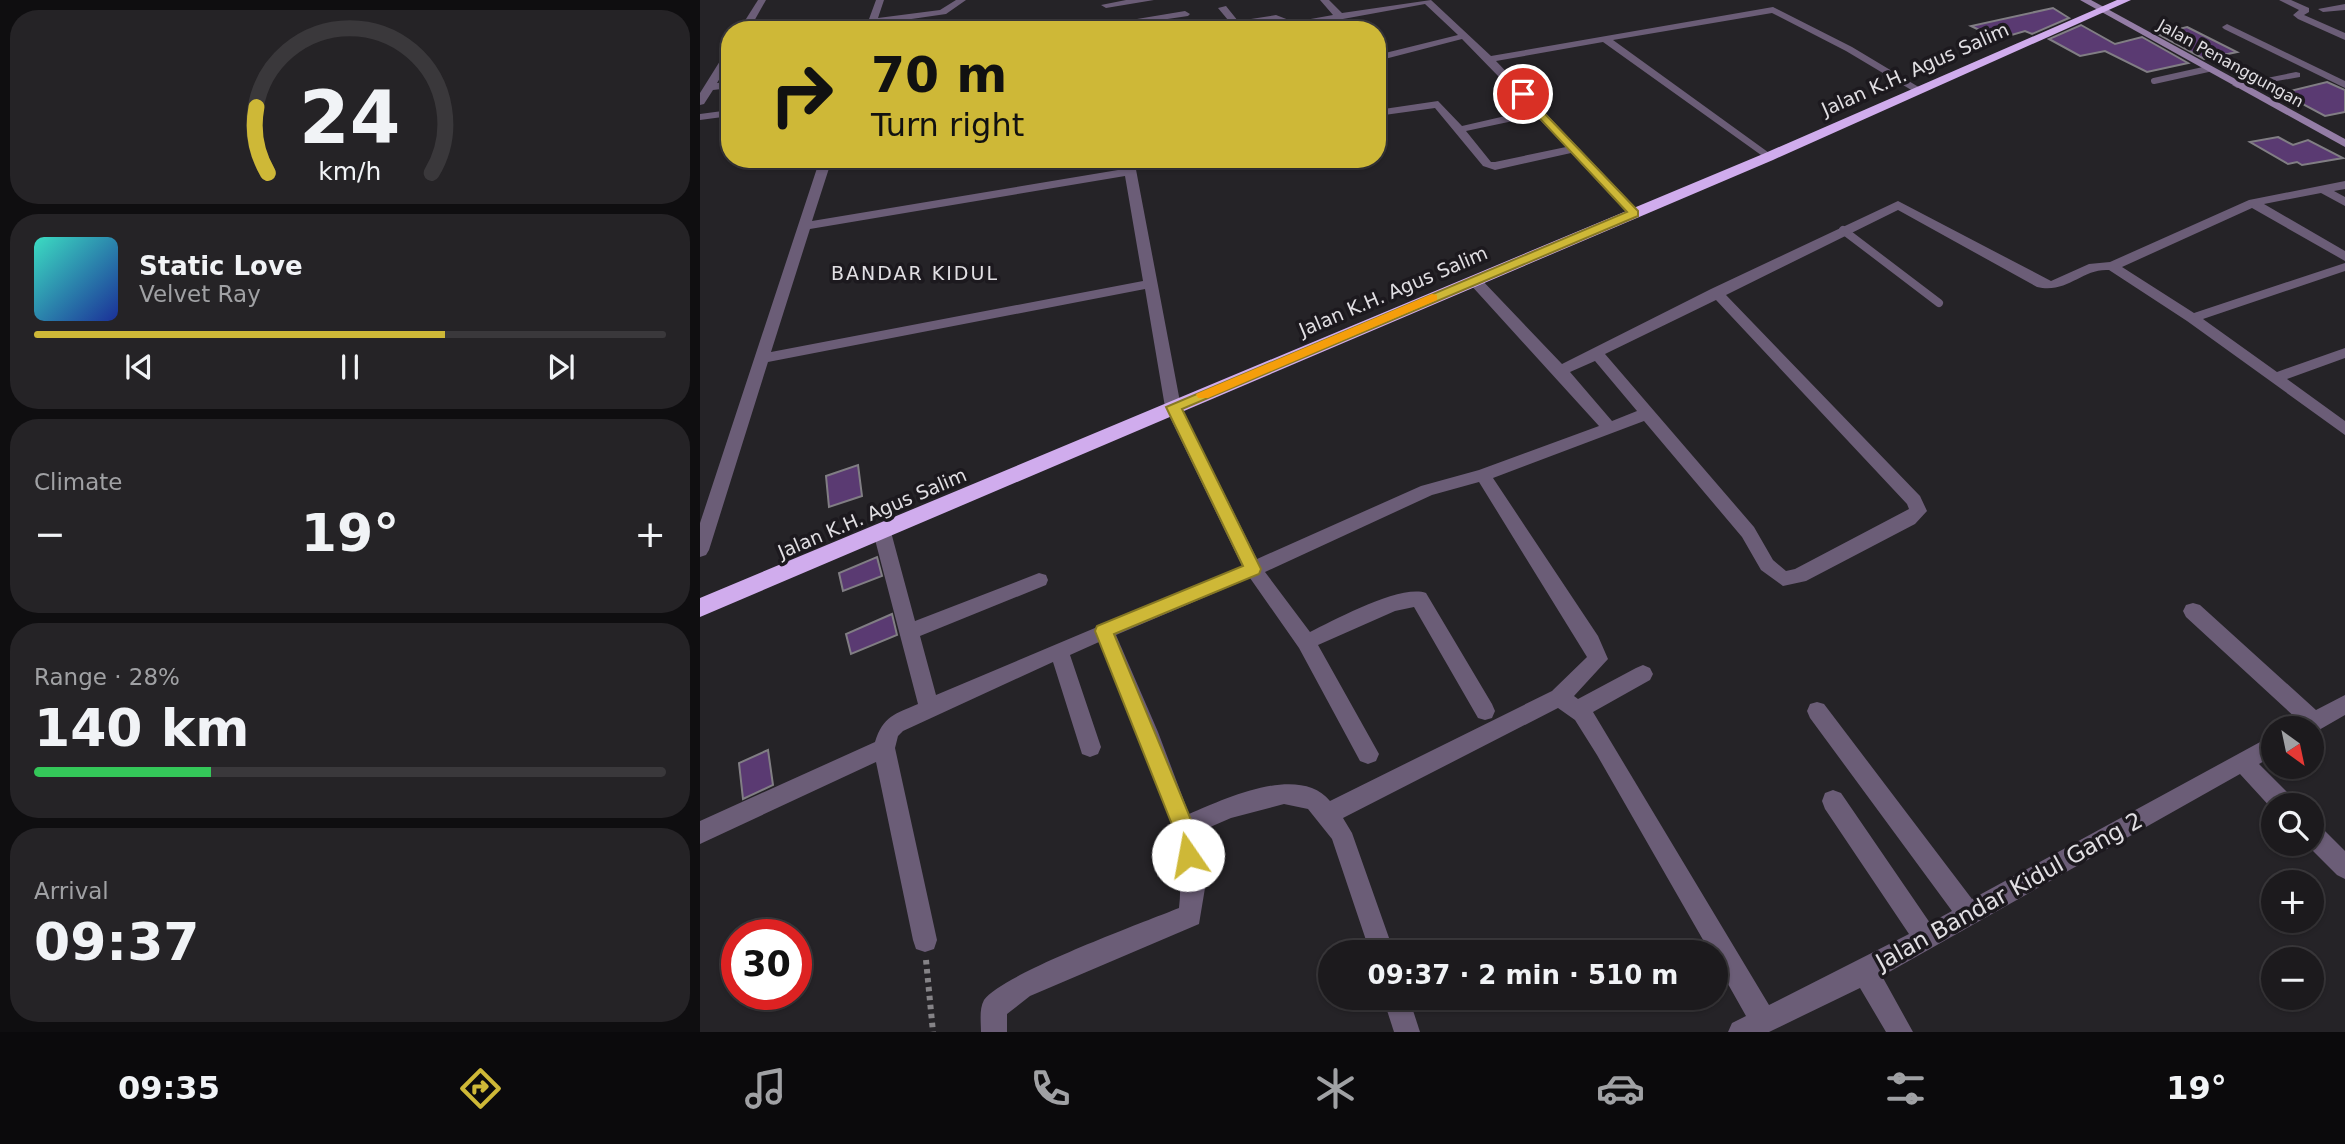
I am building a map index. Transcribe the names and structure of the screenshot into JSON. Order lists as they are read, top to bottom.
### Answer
{
  "streets": {
    "highway": ["Jalan K.H. Agus Salim"],
    "main road": ["Jalan Penanggungan"],
    "street": ["Jalan Bandar Kidul Gang 2"]
  },
  "crossings": [
    ["Jalan Penanggungan", "Jalan K.H. Agus Salim"]
  ],
  "districts": ["BANDAR KIDUL"],
  "north": "bottom right",
  "page": {
    "turn": ["70 m", "Turn right"],
    "song": ["Static Love", "Velvet Ray"],
    "tile": [
      "Climate",
      ["Range · 28%", "140 km"],
      ["Arrival", "09:37"]
    ],
    "heat": ["−", "19°", "+"],
    "map_buttons": ["+", "−"],
    "limit": "30",
    "trip": "09:37 · 2 min · 510 m",
    "tabs": ["09:35", "19°"],
    "gauge": ["24", "km/h"]
  }
}
